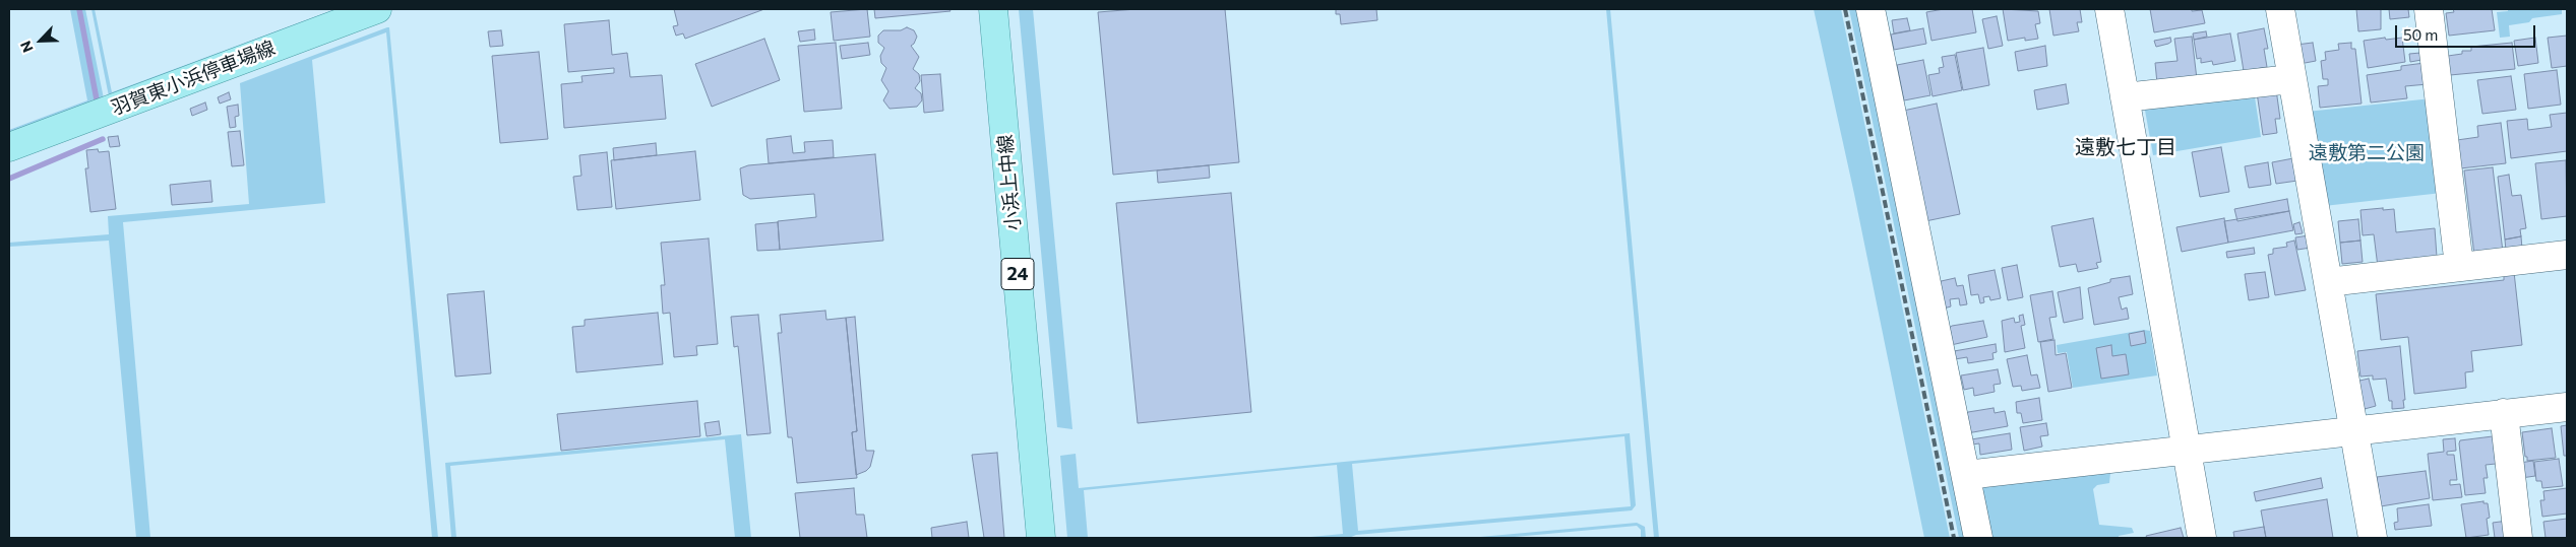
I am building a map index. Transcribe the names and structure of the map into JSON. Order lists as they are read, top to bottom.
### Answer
{
  "streets": {
    "main road": ["羽賀東小浜停車場線", "小浜上中線", "24"]
  },
  "districts": ["遠敷七丁目"],
  "parks": ["遠敷第二公園"],
  "scale_bar": "50 m",
  "north": "bottom left"
}
